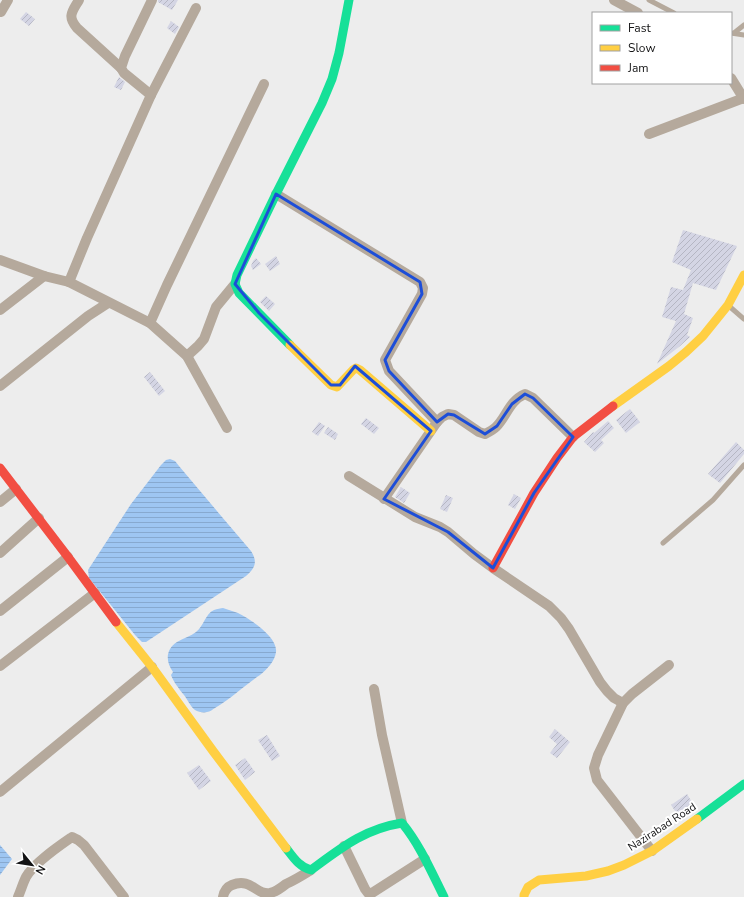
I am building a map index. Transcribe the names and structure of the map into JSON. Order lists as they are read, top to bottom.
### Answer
{
  "streets": {
    "street": ["Nazirabad Road"]
  },
  "legend": ["Fast", "Slow", "Jam"],
  "north": "bottom right"
}
